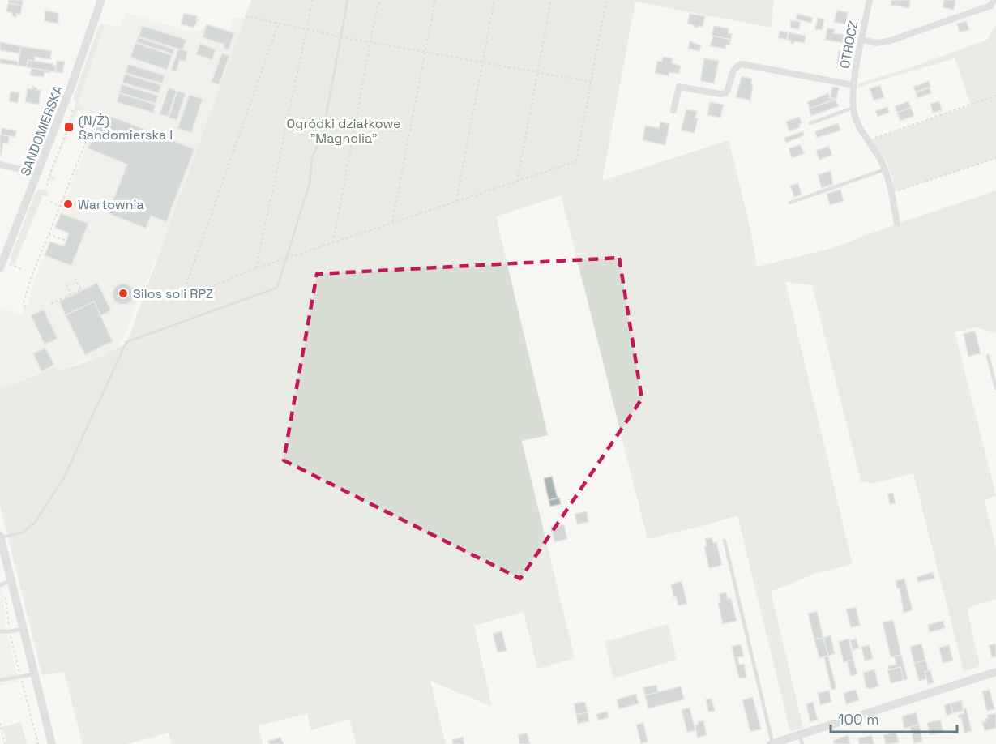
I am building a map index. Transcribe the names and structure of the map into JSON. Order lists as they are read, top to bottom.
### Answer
{
  "streets": {
    "street": ["OTROCZ", "SANDOMIERSKA"]
  },
  "parks": ["Ogródki działkowe \"Magnolia\""],
  "places": {
    "transit": ["(N/Ż) Sandomierska I"],
    "other": ["Wartownia", "Silos soli RPZ"]
  },
  "scale_bar": "100 m"
}
